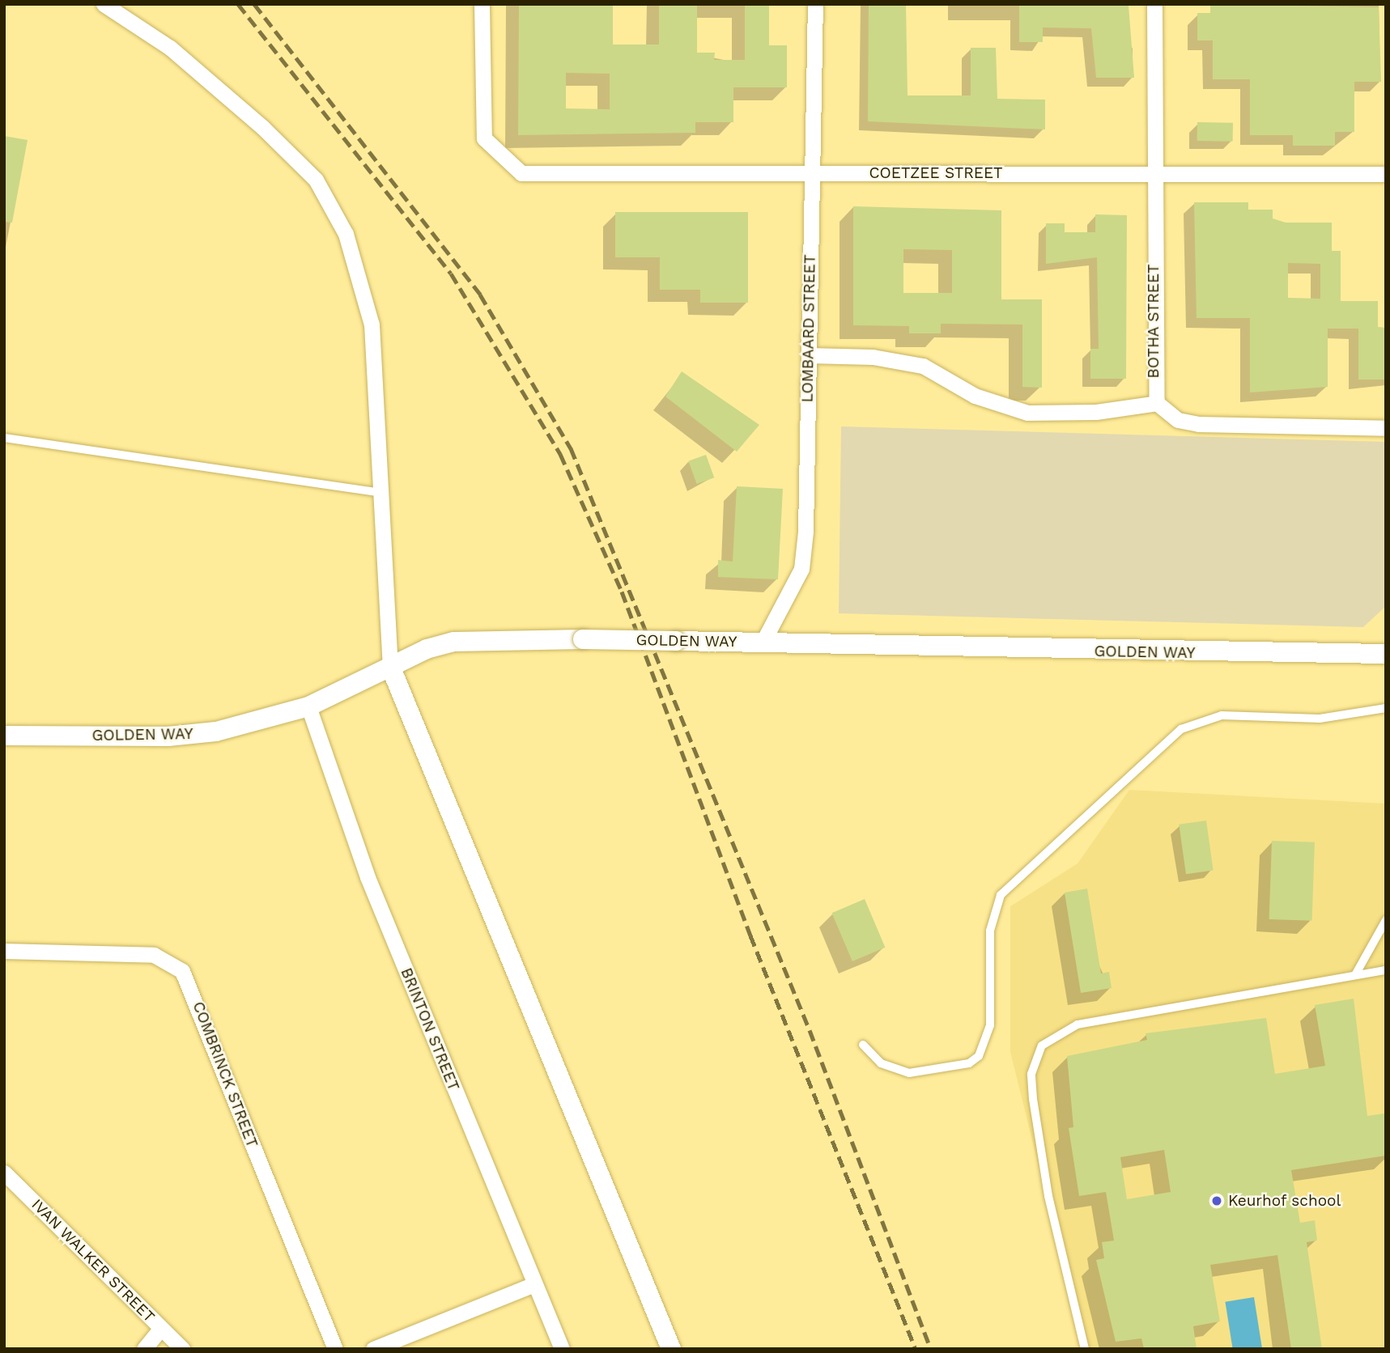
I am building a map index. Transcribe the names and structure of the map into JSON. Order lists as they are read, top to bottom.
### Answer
{
  "streets": {
    "street": [
      "COETZEE STREET",
      "BOTHA STREET",
      "LOMBAARD STREET",
      "GOLDEN WAY",
      "BRINTON STREET",
      "COMBRINCK STREET",
      "IVAN WALKER STREET"
    ]
  },
  "crossings": [
    ["COETZEE STREET", "BOTHA STREET"],
    ["COETZEE STREET", "LOMBAARD STREET"],
    ["LOMBAARD STREET", "GOLDEN WAY"],
    ["GOLDEN WAY", "BRINTON STREET"]
  ],
  "places": ["Keurhof school"]
}
